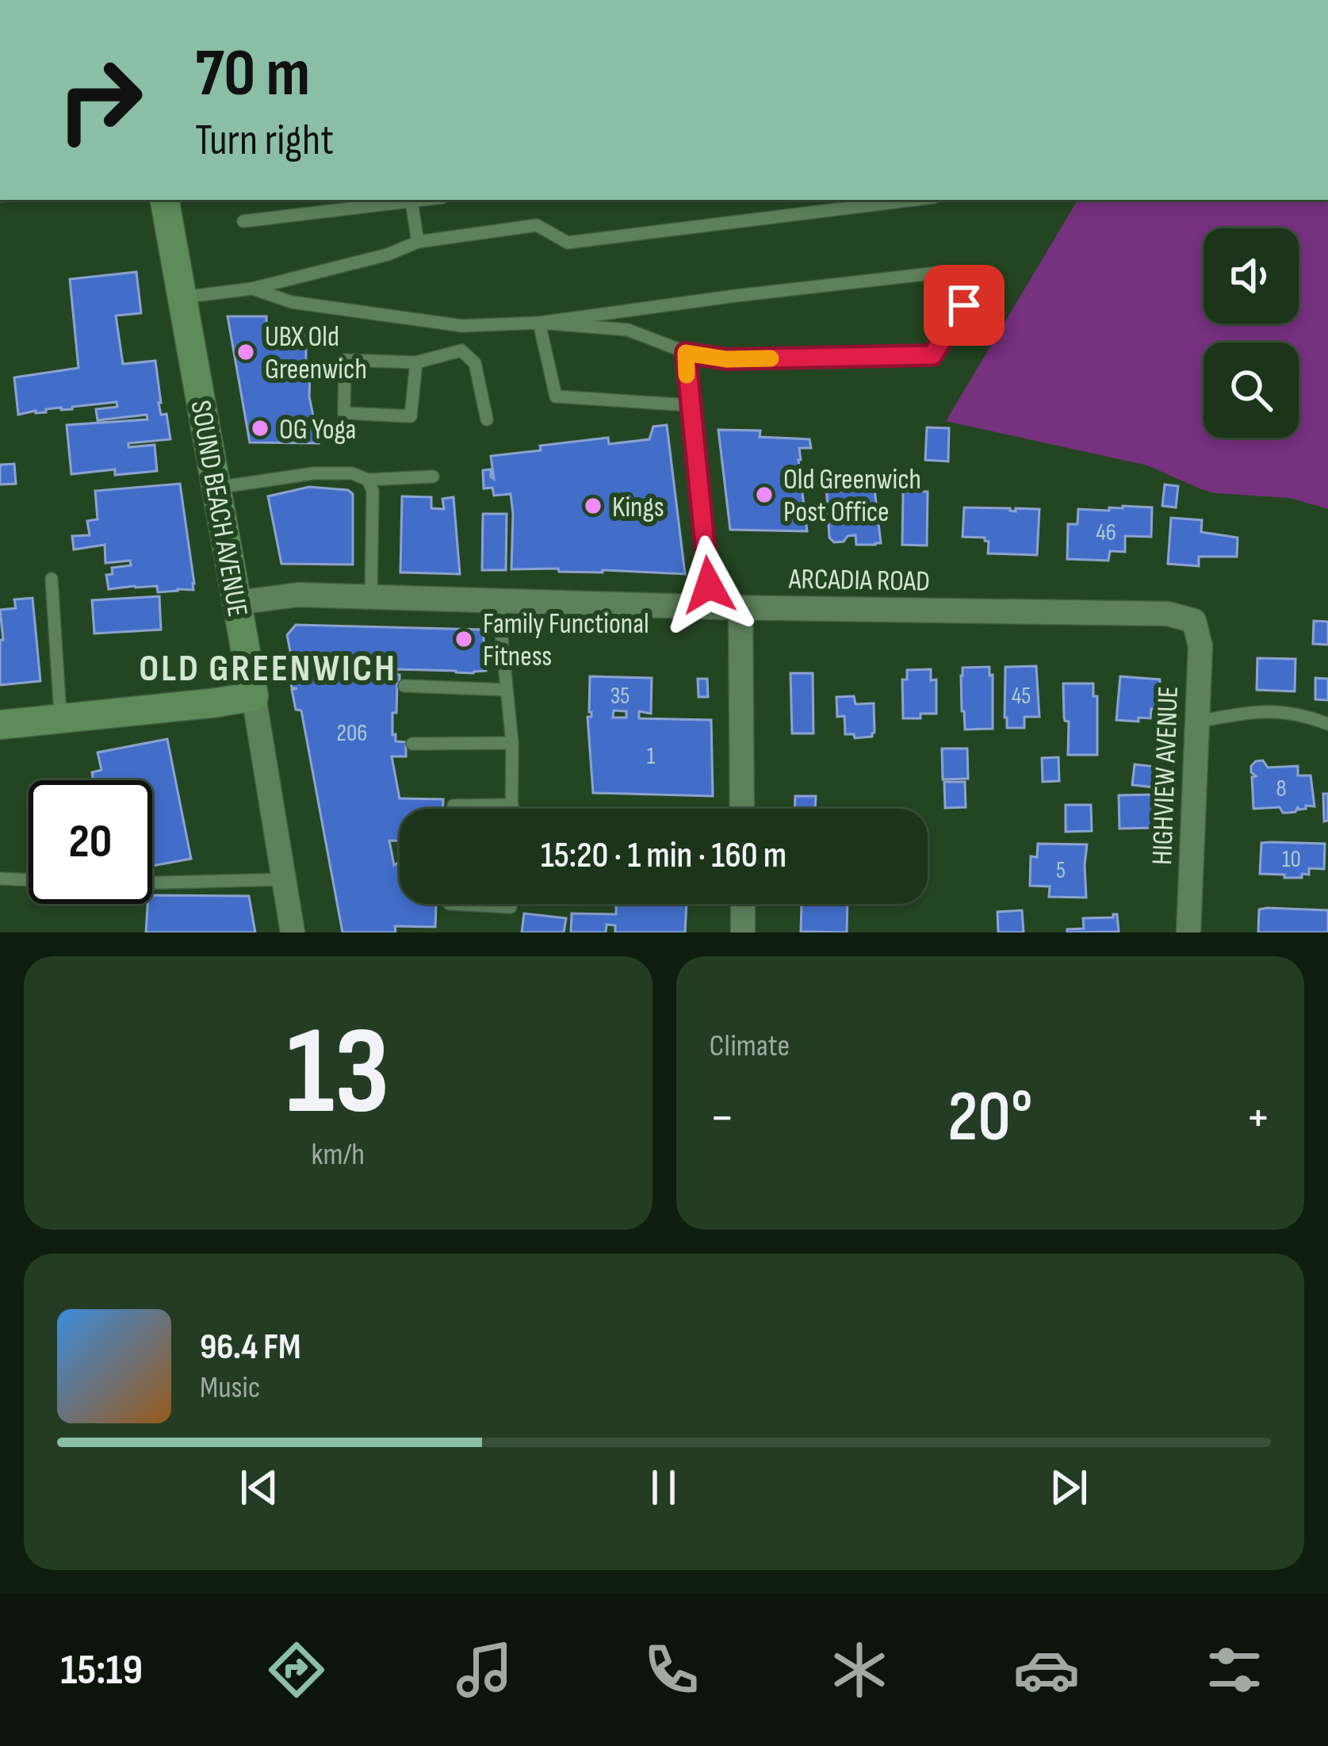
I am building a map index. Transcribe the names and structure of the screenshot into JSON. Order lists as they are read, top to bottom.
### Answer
{
  "streets": {
    "street": ["SOUND BEACH AVENUE", "ARCADIA ROAD", "HIGHVIEW AVENUE"]
  },
  "crossings": [
    ["SOUND BEACH AVENUE", "ARCADIA ROAD"],
    ["ARCADIA ROAD", "HIGHVIEW AVENUE"]
  ],
  "districts": ["OLD GREENWICH"],
  "places": [
    "UBX Old Greenwich",
    "OG Yoga",
    "Old Greenwich Post Office",
    "Kings",
    "Family Functional Fitness"
  ],
  "house_numbers": [
    "46",
    "35",
    "45",
    "206",
    "1",
    "8",
    "10",
    "5"
  ],
  "page": {
    "turn": ["70 m", "Turn right"],
    "limit": "20",
    "trip": "15:20 · 1 min · 160 m",
    "tile": [
      ["13", "km/h"],
      "Climate"
    ],
    "heat": ["−", "20°", "+"],
    "song": ["96.4 FM", "Music"],
    "tabs": "15:19"
  }
}
